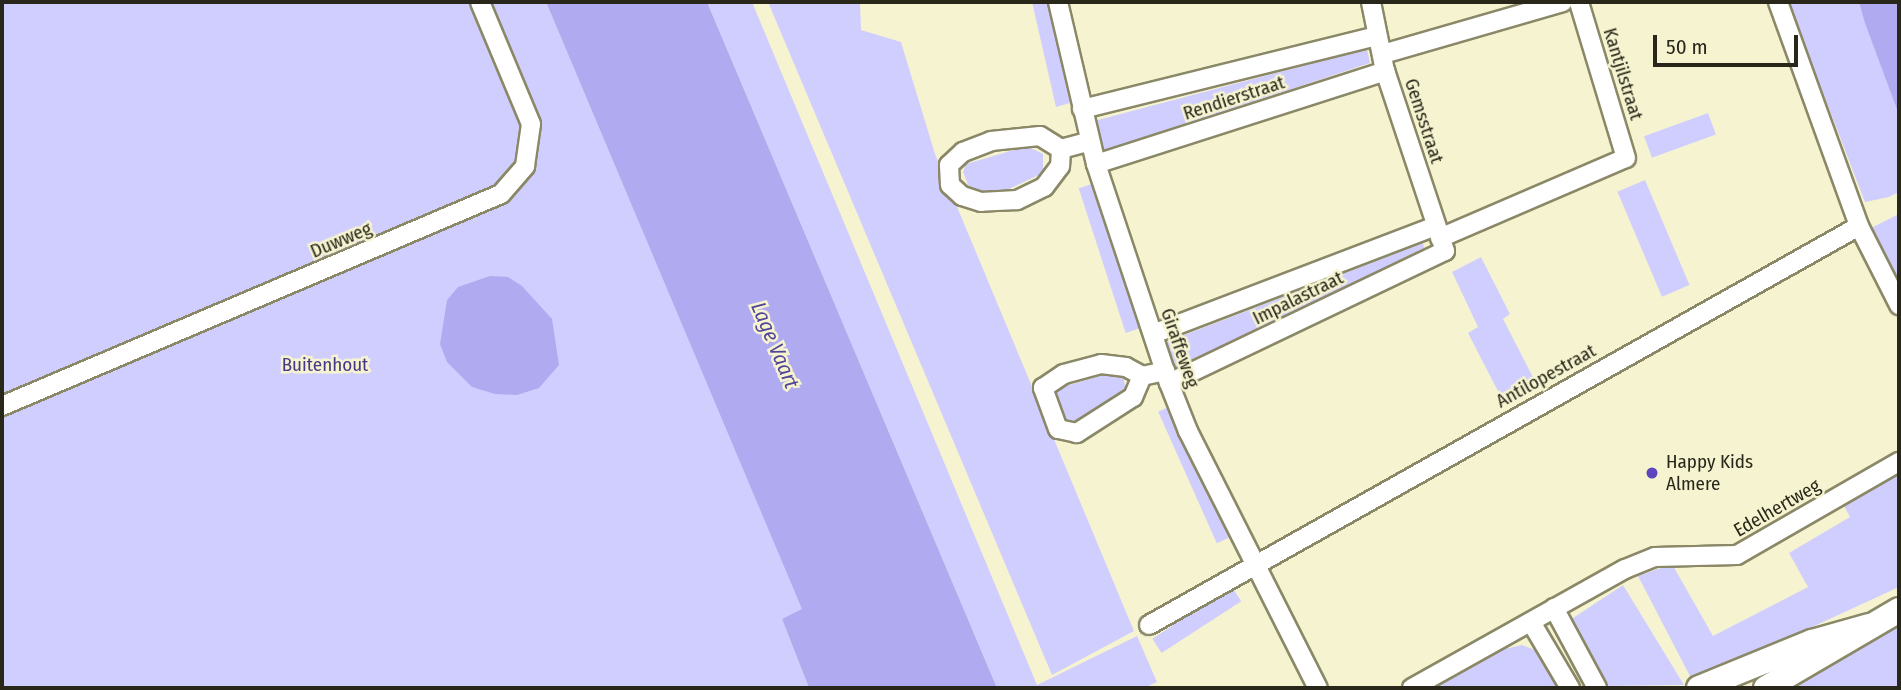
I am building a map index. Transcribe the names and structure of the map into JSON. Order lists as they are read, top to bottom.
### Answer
{
  "streets": {
    "street": [
      "Kantjilstraat",
      "Rendierstraat",
      "Gemsstraat",
      "Duwweg",
      "Impalastraat",
      "Giraffeweg",
      "Antilopestraat",
      "Edelhertweg"
    ]
  },
  "crossings": [
    ["Kantjilstraat", "Impalastraat"],
    ["Rendierstraat", "Gemsstraat"],
    ["Rendierstraat", "Giraffeweg"],
    ["Gemsstraat", "Impalastraat"],
    ["Impalastraat", "Giraffeweg"],
    ["Giraffeweg", "Antilopestraat"]
  ],
  "water": ["Lage Vaart"],
  "parks": ["Buitenhout"],
  "places": ["Happy Kids Almere"],
  "scale_bar": "50 m"
}
